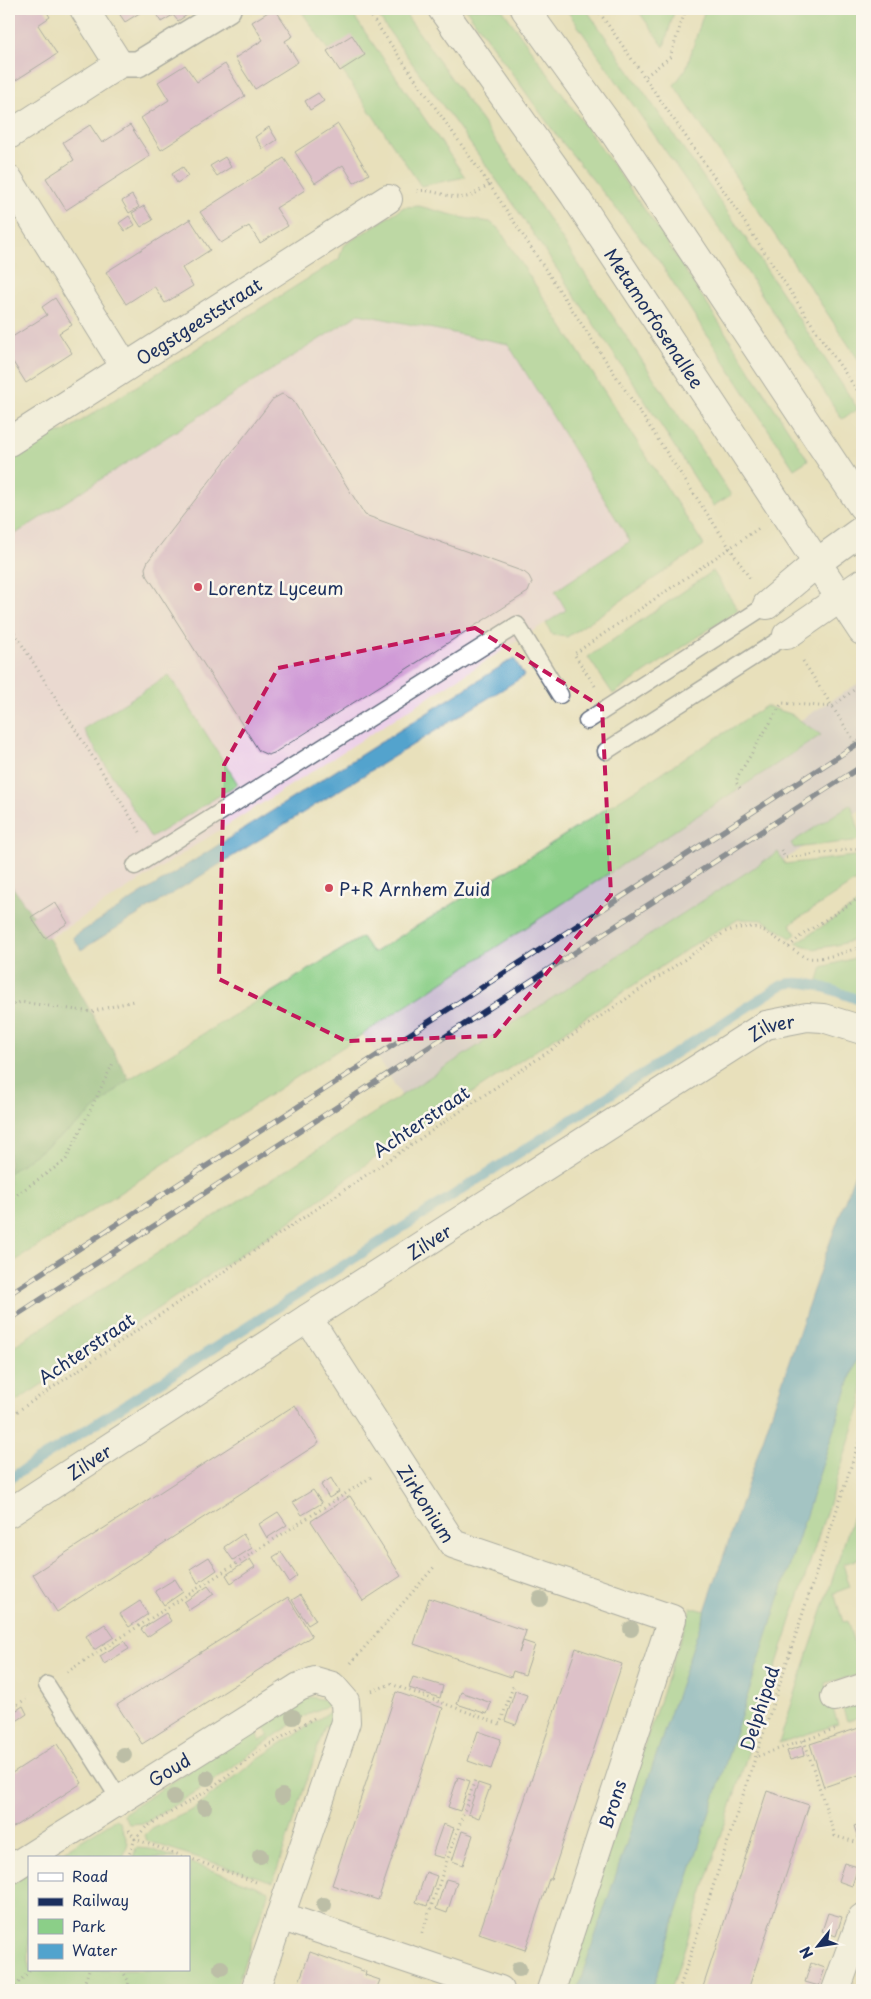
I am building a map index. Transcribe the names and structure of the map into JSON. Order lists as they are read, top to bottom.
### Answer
{
  "streets": {
    "street": [
      "Metamorfosenallee",
      "Oegstgeeststraat",
      "Zilver",
      "Zirkonium",
      "Goud",
      "Brons"
    ],
    "path": ["Achterstraat", "Delphipad"]
  },
  "crossings": [
    ["Zilver", "Zirkonium"],
    ["Zirkonium", "Brons"]
  ],
  "places": ["Lorentz Lyceum", "P+R Arnhem Zuid"],
  "legend": [
    "Road",
    "Railway",
    "Park",
    "Water"
  ],
  "north": "bottom left"
}
